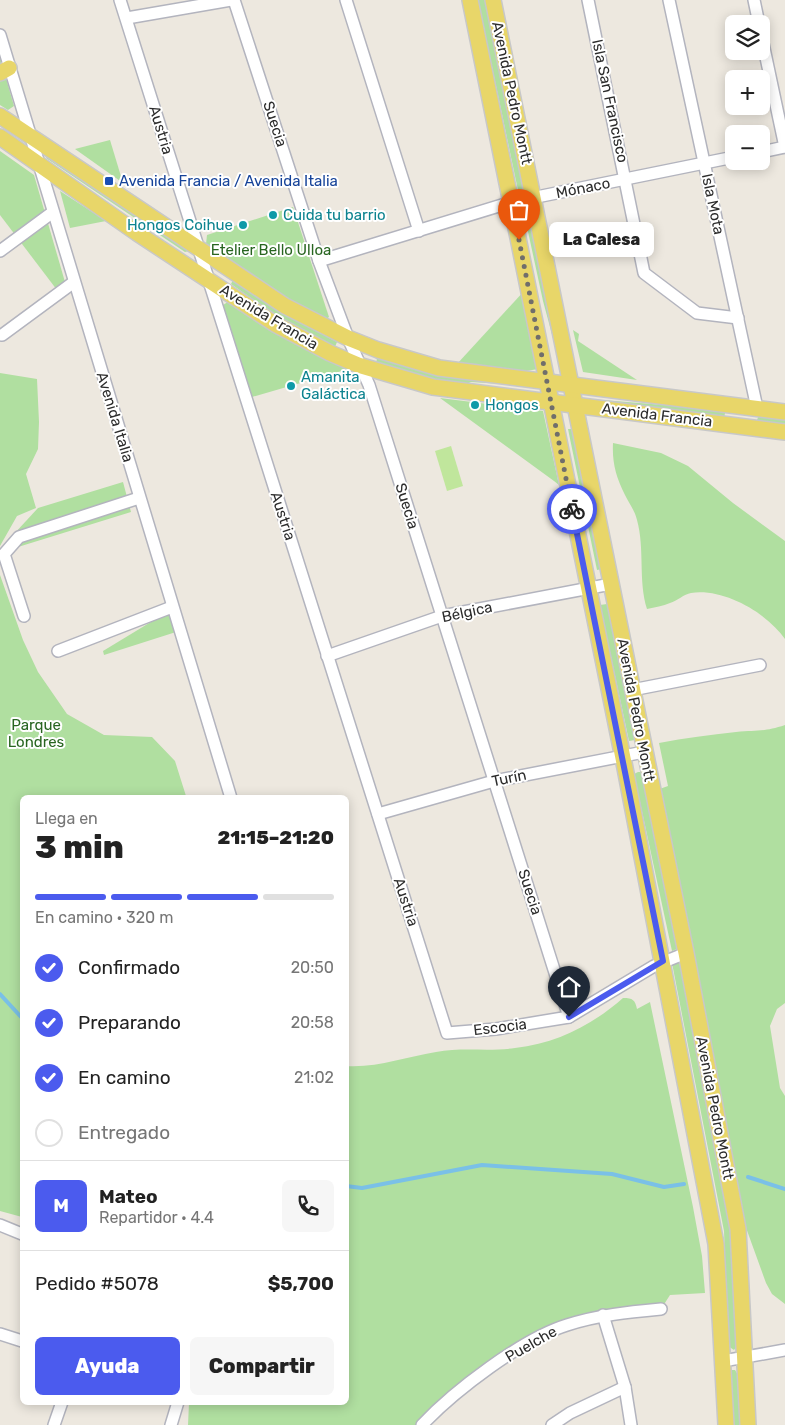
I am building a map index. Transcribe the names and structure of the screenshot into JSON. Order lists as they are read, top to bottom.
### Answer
{
  "streets": {
    "main road": ["Avenida Pedro Montt", "Avenida Francia"],
    "street": [
      "Isla San Francisco",
      "Suecia",
      "Austria",
      "Mónaco",
      "Isla Mota",
      "Avenida Italia",
      "Bélgica",
      "Turín",
      "Escocia",
      "Puelche"
    ]
  },
  "crossings": [
    ["Avenida Pedro Montt", "Mónaco"],
    ["Avenida Pedro Montt", "Avenida Francia"],
    ["Avenida Pedro Montt", "Bélgica"],
    ["Avenida Pedro Montt", "Turín"],
    ["Avenida Pedro Montt", "Escocia"],
    ["Isla San Francisco", "Mónaco"],
    ["Isla San Francisco", "Isla Mota"],
    ["Suecia", "Mónaco"],
    ["Suecia", "Avenida Francia"],
    ["Suecia", "Bélgica"],
    ["Suecia", "Turín"],
    ["Suecia", "Escocia"],
    ["Austria", "Avenida Francia"],
    ["Austria", "Bélgica"],
    ["Austria", "Turín"],
    ["Austria", "Escocia"],
    ["Mónaco", "Isla Mota"],
    ["Isla Mota", "Avenida Francia"],
    ["Avenida Francia", "Avenida Italia"]
  ],
  "parks": ["Etelier Bello Ulloa", "Parque Londres"],
  "places": {
    "transit": ["Avenida Francia / Avenida Italia"],
    "other": [
      "Cuida tu barrio",
      "Hongos Coihue",
      "La Calesa",
      "Amanita Galáctica",
      "Hongos"
    ]
  },
  "page": {
    "map_buttons": ["+", "−"],
    "bubble": "La Calesa",
    "heading": ["3 min", "Llega en", "21:15–21:20"],
    "panel": [
      "Mateo",
      "Repartidor · 4.4",
      "Pedido #5078",
      "$5,700"
    ],
    "bar": "En camino · 320 m",
    "list": [
      ["Confirmado", "20:50"],
      ["Preparando", "20:58"],
      ["En camino", "21:02"],
      "Entregado"
    ],
    "round": "M",
    "buttons": ["Ayuda", "Compartir"]
  }
}
